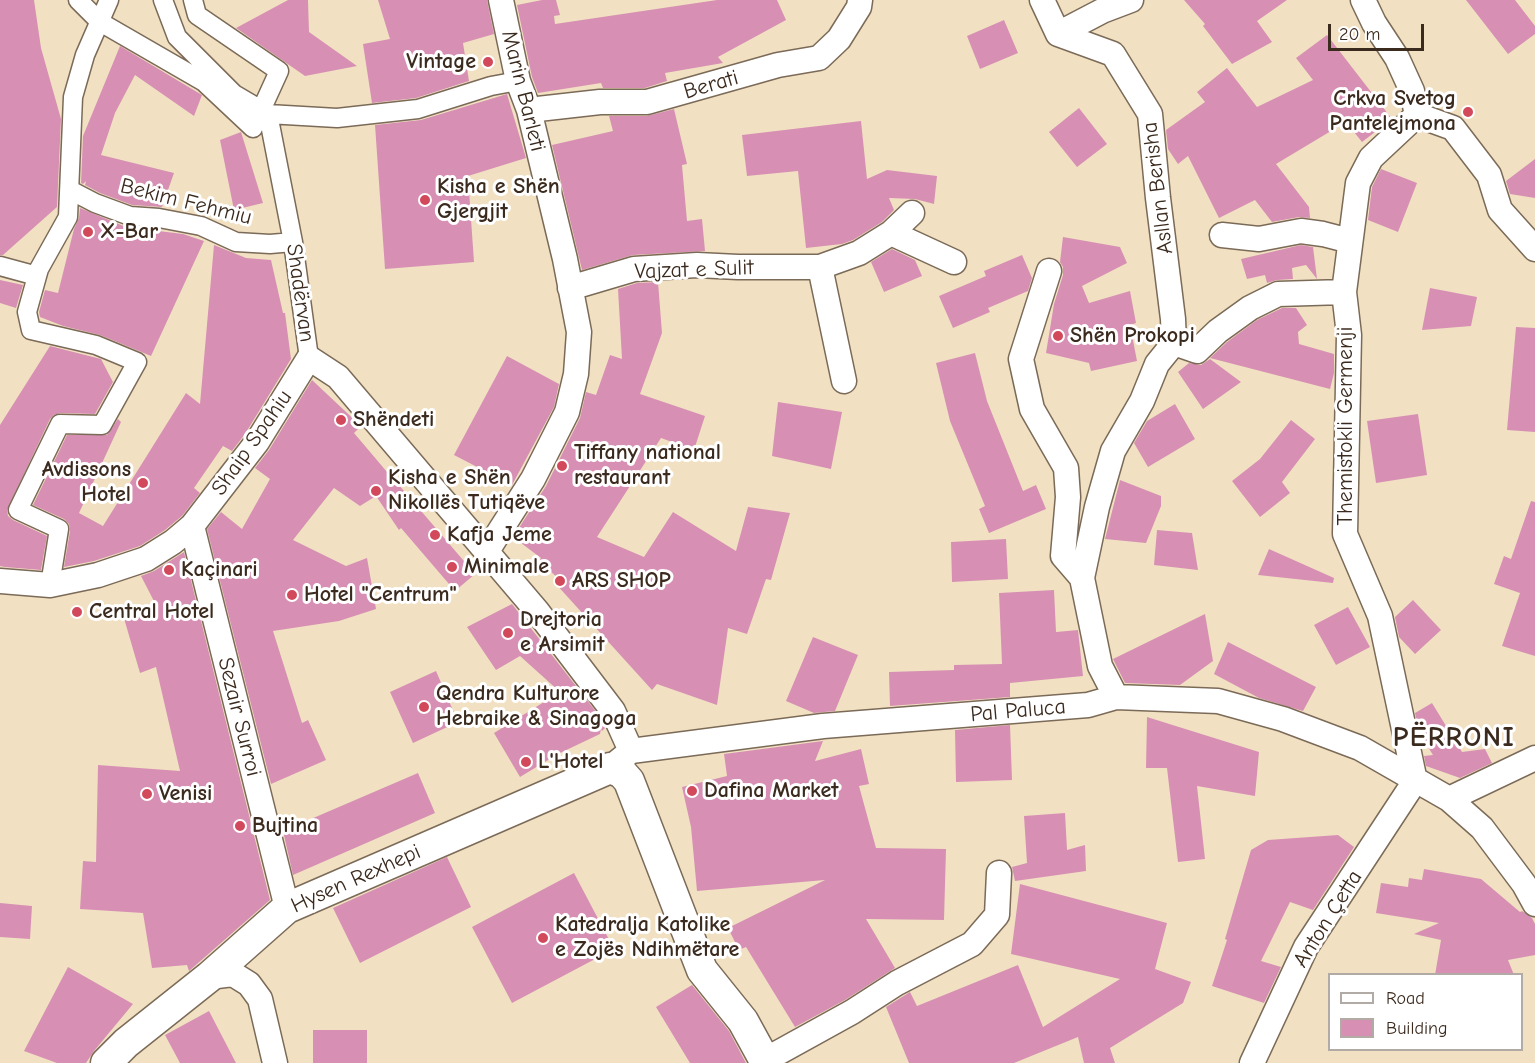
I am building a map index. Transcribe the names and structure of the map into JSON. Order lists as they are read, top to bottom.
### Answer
{
  "streets": {
    "street": [
      "Berati",
      "Marin Barleti",
      "Asllan Berisha",
      "Bekim Fehmiu",
      "Vajzat e Sulit",
      "Shadërvan",
      "Themistokli Germenji",
      "Shaip Spahiu",
      "Pal Paluca",
      "Sezair Surroi",
      "Hysen Rexhepi",
      "Anton Çetta"
    ]
  },
  "crossings": [
    ["Berati", "Marin Barleti"],
    ["Marin Barleti", "Vajzat e Sulit"],
    ["Marin Barleti", "Shadërvan"],
    ["Bekim Fehmiu", "Shadërvan"],
    ["Shadërvan", "Shaip Spahiu"],
    ["Shadërvan", "Pal Paluca"],
    ["Shadërvan", "Hysen Rexhepi"],
    ["Themistokli Germenji", "Pal Paluca"],
    ["Themistokli Germenji", "Anton Çetta"],
    ["Shaip Spahiu", "Sezair Surroi"],
    ["Pal Paluca", "Hysen Rexhepi"],
    ["Pal Paluca", "Anton Çetta"],
    ["Sezair Surroi", "Hysen Rexhepi"]
  ],
  "districts": ["PËRRONI"],
  "places": [
    "Vintage",
    "Crkva Svetog Pantelejmona",
    "Kisha e Shën Gjergjit",
    "X-Bar",
    "Shën Prokopi",
    "Shëndeti",
    "Tiffany national restaurant",
    "Avdissons Hotel",
    "Kisha e Shën Nikollës Tutiqëve",
    "Kafja Jeme",
    "Minimale",
    "Kaçinari",
    "ARS SHOP",
    "Hotel \"Centrum\"",
    "Central Hotel",
    "Drejtoria e Arsimit",
    "Qendra Kulturore Hebraike & Sinagoga",
    "L'Hotel",
    "Dafina Market",
    "Venisi",
    "Bujtina",
    "Katedralja Katolike e Zojës Ndihmëtare"
  ],
  "legend": ["Road", "Building"],
  "scale_bar": "20 m"
}
